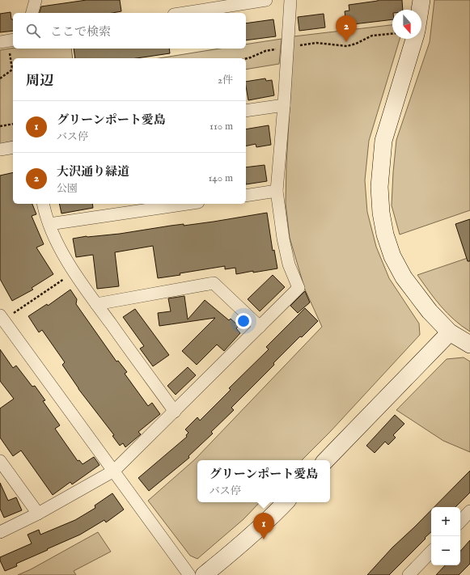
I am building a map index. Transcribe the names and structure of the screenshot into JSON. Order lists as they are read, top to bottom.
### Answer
{
  "north": "bottom",
  "page": {
    "search": "ここで検索",
    "pins": ["2", "1"],
    "heading": ["周辺", "2件"],
    "list": [
      {
        "mark": "1",
        "name": "グリーンポート愛島",
        "note": "バス停",
        "value": "110 m"
      },
      {
        "mark": "2",
        "name": "大沢通り緑道",
        "note": "公園",
        "value": "140 m"
      }
    ],
    "popup": ["グリーンポート愛島", "バス停"],
    "map_buttons": ["+", "−"]
  }
}
